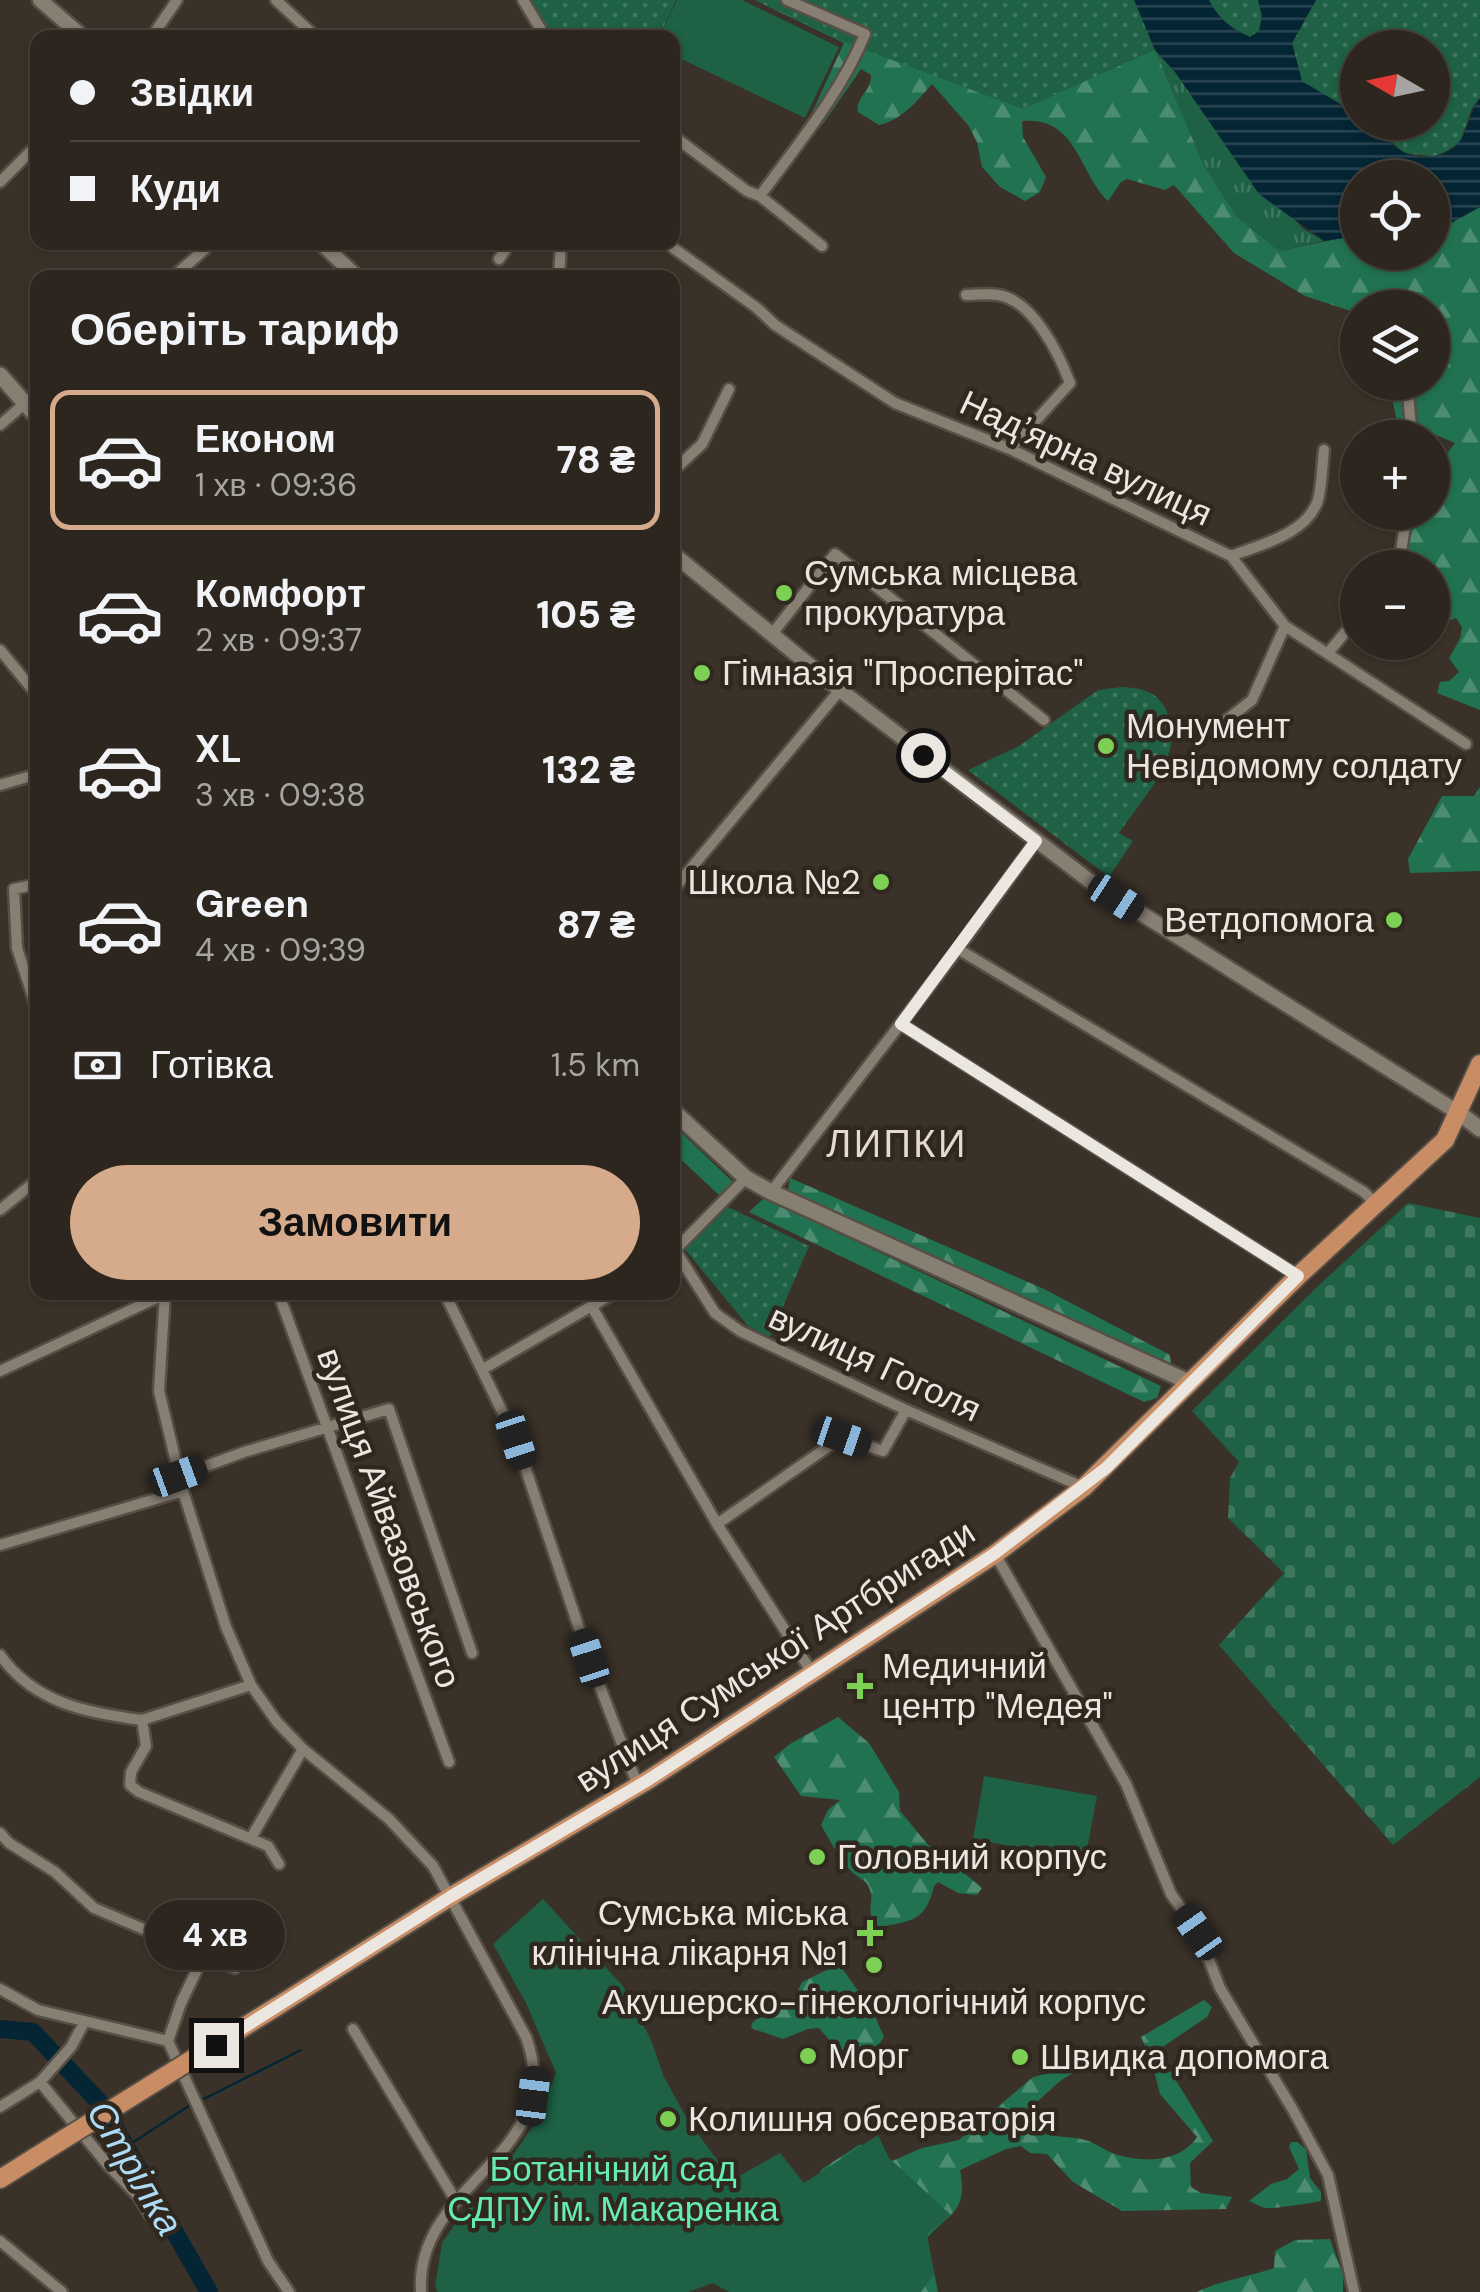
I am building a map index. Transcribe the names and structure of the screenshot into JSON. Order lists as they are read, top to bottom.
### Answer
{
  "streets": {
    "main road": ["вулиця Сумської Артбригади"],
    "street": ["Надʼярна вулиця", "вулиця Гоголя", "вулиця Айвазовського"]
  },
  "crossings": [
    ["вулиця Гоголя", "вулиця Сумської Артбригади"]
  ],
  "districts": ["ЛИПКИ"],
  "water": ["Стрілка"],
  "parks": ["Ботанічний сад СДПУ ім. Макаренка"],
  "places": {
    "other": [
      "Сумська місцева прокуратура",
      "Гімназія \"Просперітас\"",
      "Монумент Невідомому солдату",
      "Школа №2",
      "Ветдопомога",
      "Головний корпус",
      "Акушерско-гінекологічний корпус",
      "Морг",
      "Швидка допомога",
      "Колишня обсерваторія"
    ],
    "health": ["Медичний центр \"Медея\"", "Сумська міська клінічна лікарня №1"]
  },
  "north": "left",
  "page": {
    "map_buttons": ["+", "−"],
    "banner": ["Звідки", "Куди"],
    "heading": "Оберіть тариф",
    "list": [
      {
        "name": "Економ",
        "note": "1 хв · 09:36",
        "value": "78 ₴"
      },
      {
        "name": "Комфорт",
        "note": "2 хв · 09:37",
        "value": "105 ₴"
      },
      {
        "name": "XL",
        "note": "3 хв · 09:38",
        "value": "132 ₴"
      },
      {
        "name": "Green",
        "note": "4 хв · 09:39",
        "value": "87 ₴"
      }
    ],
    "pay": ["Готівка", "1.5 km"],
    "buttons": "Замовити",
    "bubble": "4 хв"
  }
}
